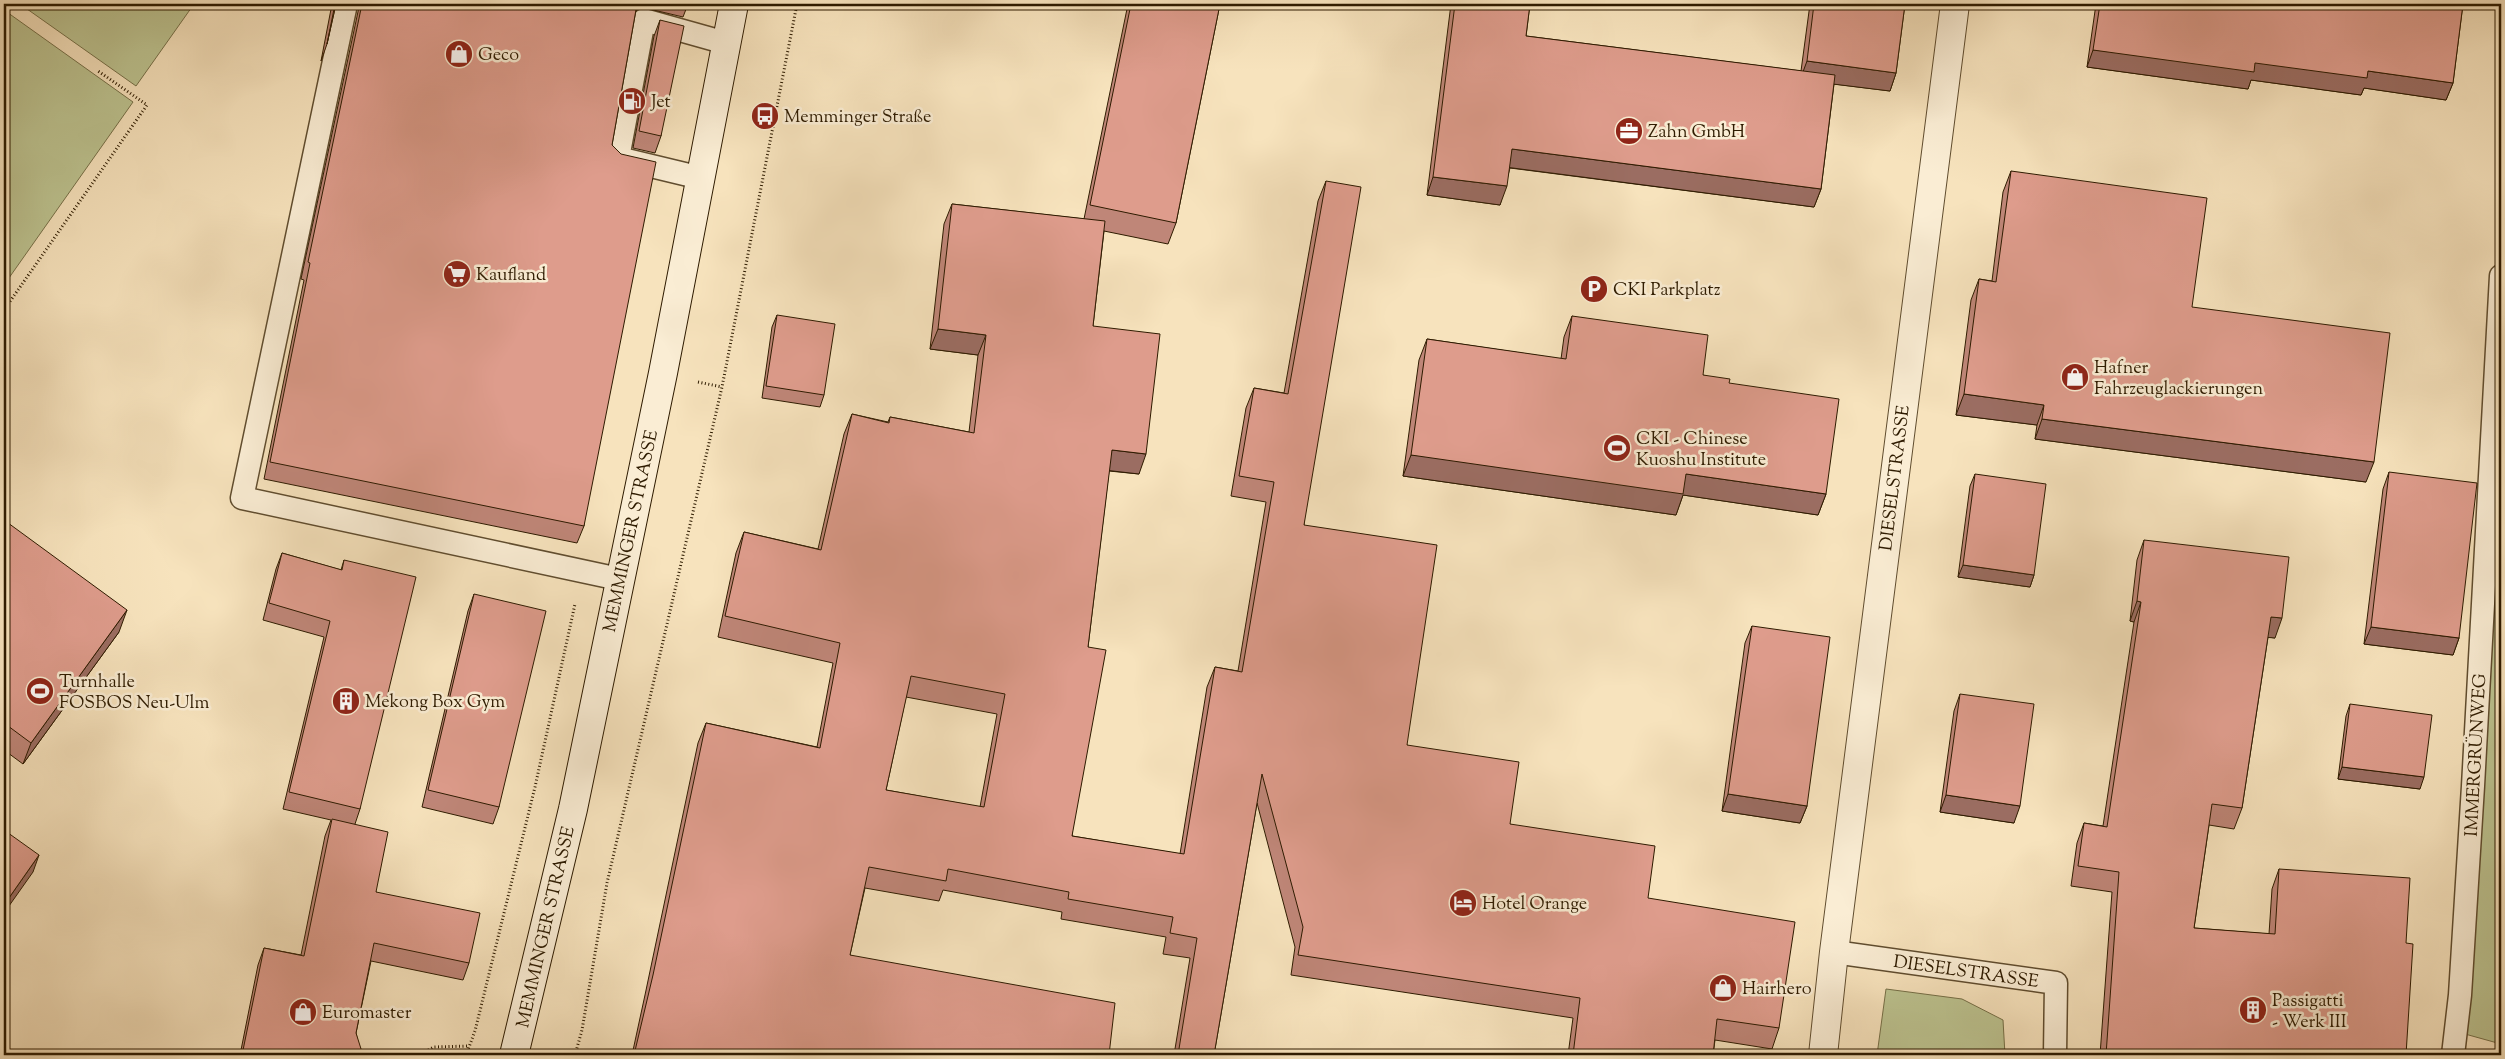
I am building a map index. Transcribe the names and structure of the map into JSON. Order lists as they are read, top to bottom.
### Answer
{
  "streets": {
    "main road": ["DIESELSTRASSE", "MEMMINGER STRASSE"],
    "lane": ["IMMERGRÜNWEG"]
  },
  "places": {
    "shop": [
      "Geco",
      "Hafner Fahrzeuglackierungen",
      "Hairhero",
      "Euromaster"
    ],
    "fuel station": ["Jet"],
    "bus stop": ["Memminger Straße"],
    "office": ["Zahn GmbH"],
    "supermarket": ["Kaufland"],
    "parking": ["CKI Parkplatz"],
    "sports": ["CKI - Chinese Kuoshu Institute", "Turnhalle FOSBOS Neu-Ulm"],
    "building": ["Mekong Box Gym", "Passigatti - Werk III"],
    "hotel": ["Hotel Orange"]
  }
}
